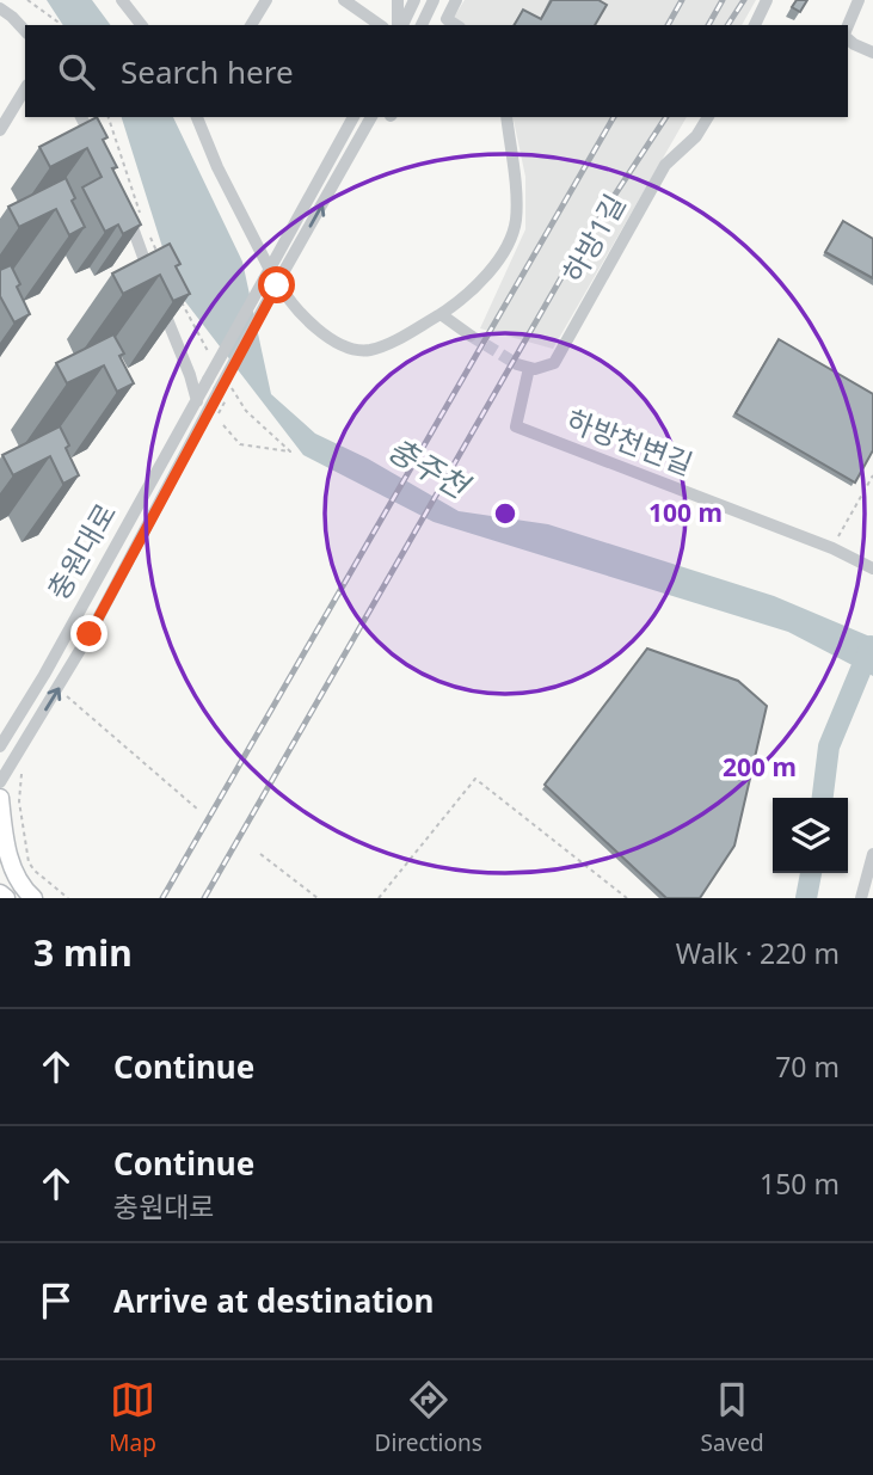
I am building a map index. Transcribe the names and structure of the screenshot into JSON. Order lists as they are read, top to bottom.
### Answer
{
  "streets": {
    "street": ["하방1길", "하방천변길", "충원대로"]
  },
  "crossings": [
    ["하방1길", "하방천변길"]
  ],
  "water": ["충주천"],
  "page": {
    "search": "Search here",
    "heading": ["3 min", "Walk · 220 m"],
    "list": [
      ["Continue", "70 m"],
      ["Continue", "충원대로", "150 m"],
      "Arrive at destination"
    ],
    "nav": ["Map", "Directions", "Saved"]
  },
  "rings": ["100 m", "200 m"]
}
